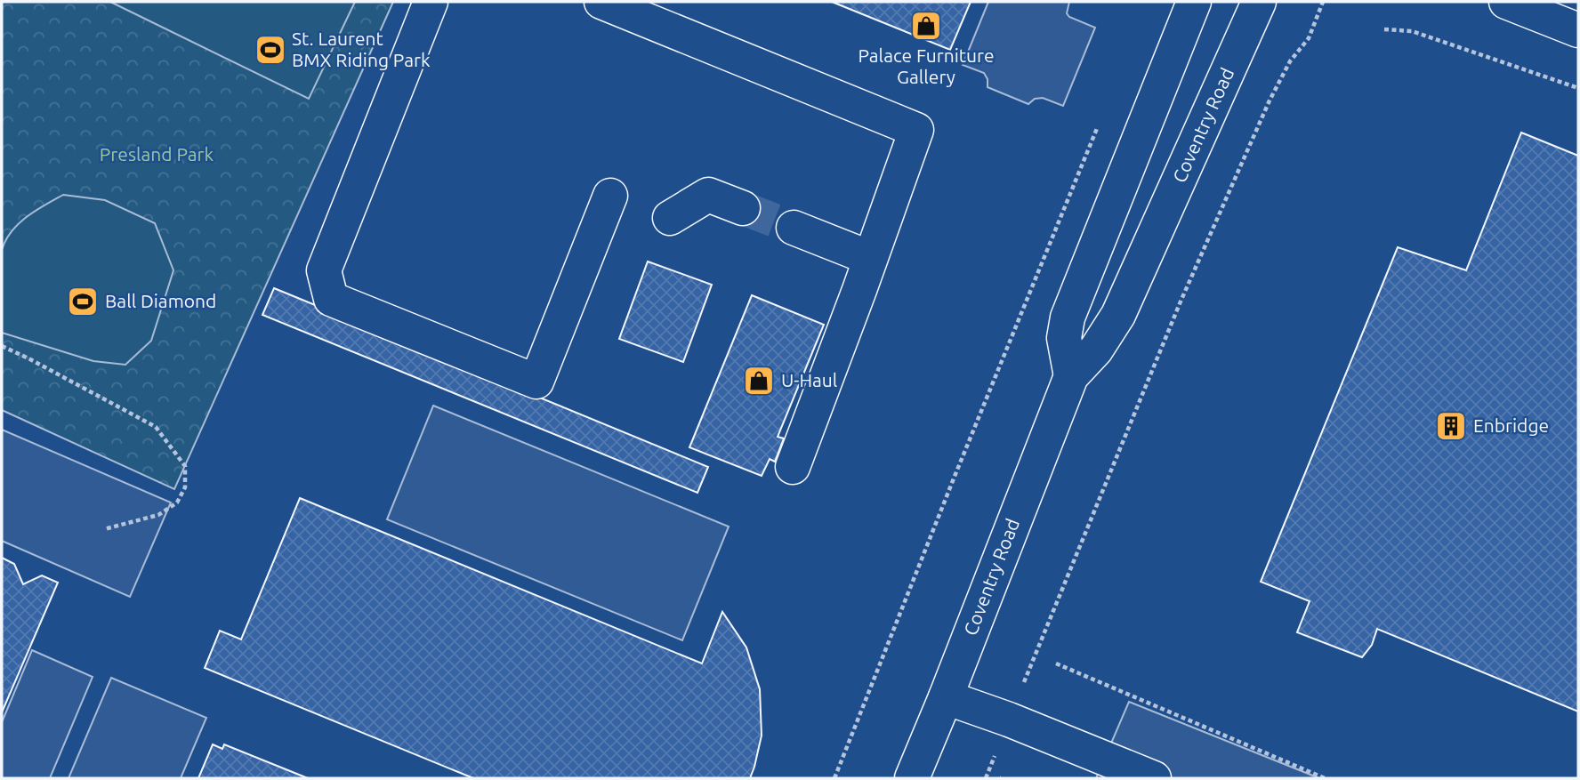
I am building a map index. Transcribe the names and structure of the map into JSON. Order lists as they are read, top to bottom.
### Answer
{
  "streets": {
    "main road": ["Coventry Road"]
  },
  "parks": ["Presland Park"],
  "places": {
    "shop": ["Palace Furniture Gallery", "U-Haul"],
    "sports": ["St. Laurent BMX Riding Park", "Ball Diamond"],
    "building": ["Enbridge"]
  }
}
